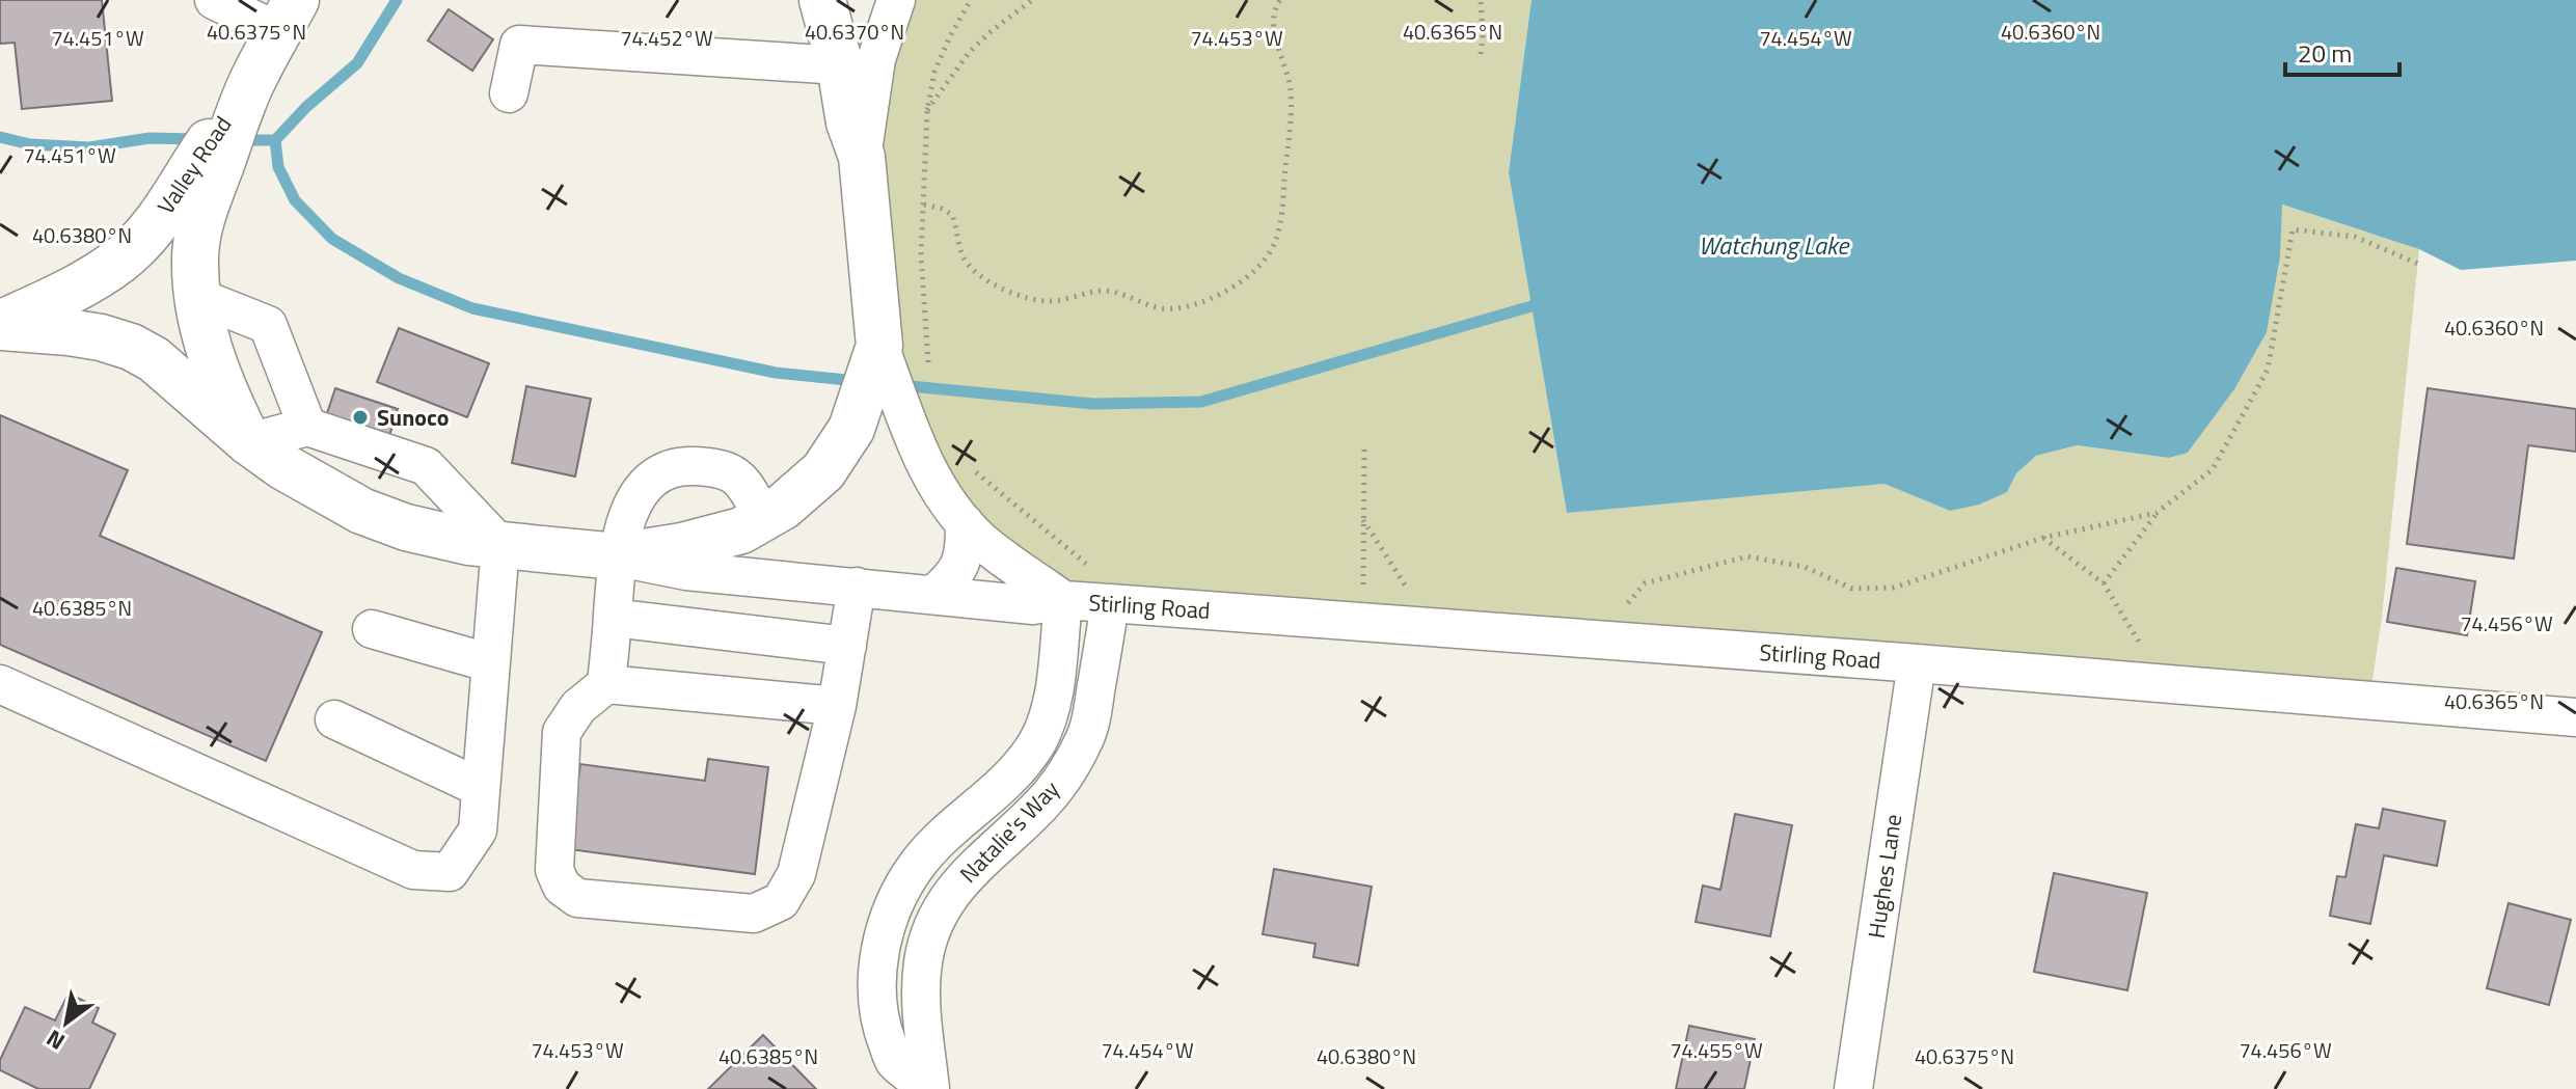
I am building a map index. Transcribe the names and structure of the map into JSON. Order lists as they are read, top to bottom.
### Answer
{
  "streets": {
    "main road": ["Valley Road"],
    "street": ["Stirling Road", "Natalie's Way", "Hughes Lane"]
  },
  "crossings": [
    ["Valley Road", "Stirling Road"],
    ["Stirling Road", "Natalie's Way"],
    ["Stirling Road", "Hughes Lane"]
  ],
  "water": ["Watchung Lake"],
  "places": ["Sunoco"],
  "scale_bar": "20 m",
  "north": "bottom left",
  "coordinates": [
    "40.6375°N",
    "40.6370°N",
    "40.6365°N",
    "40.6360°N",
    "74.451°W",
    "74.452°W",
    "74.453°W",
    "74.454°W",
    "40.6380°N",
    "40.6385°N",
    "74.456°W",
    "74.455°W"
  ]
}
